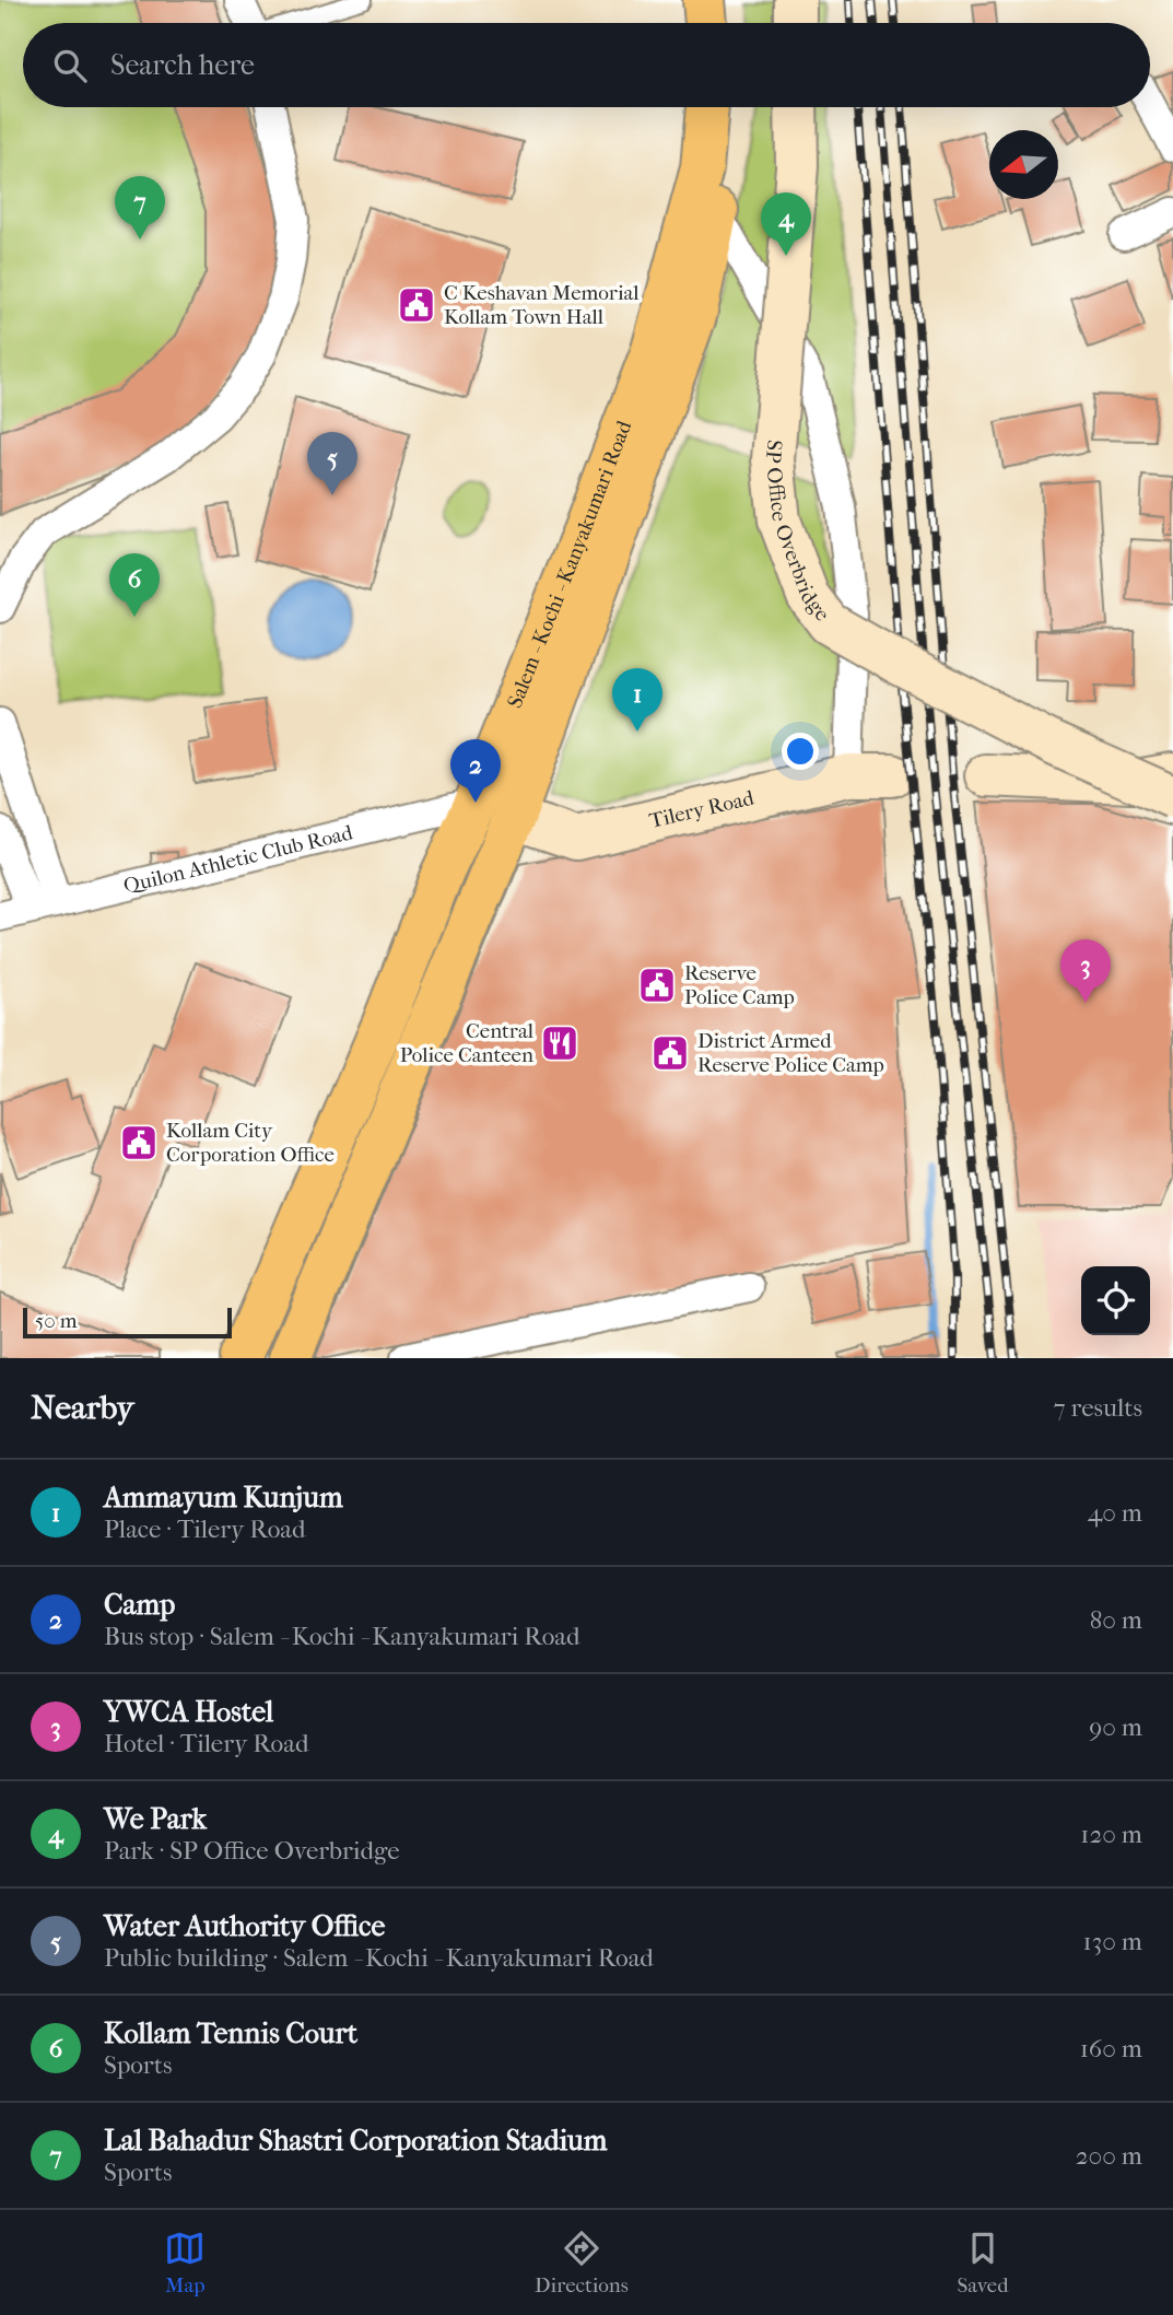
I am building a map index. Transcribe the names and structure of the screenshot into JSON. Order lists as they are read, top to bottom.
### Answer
{
  "streets": {
    "main road": ["SP Office Overbridge", "Salem - Kochi - Kanyakumari Road", "Tilery Road"],
    "street": ["Quilon Athletic Club Road"]
  },
  "crossings": [
    ["Salem - Kochi - Kanyakumari Road", "Quilon Athletic Club Road"]
  ],
  "places": {
    "public building": [
      "C Keshavan Memorial Kollam Town Hall",
      "Reserve Police Camp",
      "District Armed Reserve Police Camp",
      "Kollam City Corporation Office"
    ],
    "restaurant": ["Central Police Canteen"]
  },
  "scale_bar": "50 m",
  "north": "left",
  "page": {
    "search": "Search here",
    "pins": [
      "7",
      "4",
      "5",
      "6",
      "1",
      "2",
      "3"
    ],
    "scale": "50 m",
    "heading": ["Nearby", "7 results"],
    "list": [
      {
        "mark": "1",
        "name": "Ammayum Kunjum",
        "note": "Place · Tilery Road",
        "value": "40 m"
      },
      {
        "mark": "2",
        "name": "Camp",
        "note": "Bus stop · Salem - Kochi - Kanyakumari Road",
        "value": "80 m"
      },
      {
        "mark": "3",
        "name": "YWCA Hostel",
        "note": "Hotel · Tilery Road",
        "value": "90 m"
      },
      {
        "mark": "4",
        "name": "We Park",
        "note": "Park · SP Office Overbridge",
        "value": "120 m"
      },
      {
        "mark": "5",
        "name": "Water Authority Office",
        "note": "Public building · Salem - Kochi - Kanyakumari Road",
        "value": "130 m"
      },
      {
        "mark": "6",
        "name": "Kollam Tennis Court",
        "note": "Sports",
        "value": "160 m"
      },
      {
        "mark": "7",
        "name": "Lal Bahadur Shastri Corporation Stadium",
        "note": "Sports",
        "value": "200 m"
      }
    ],
    "nav": ["Map", "Directions", "Saved"]
  }
}
